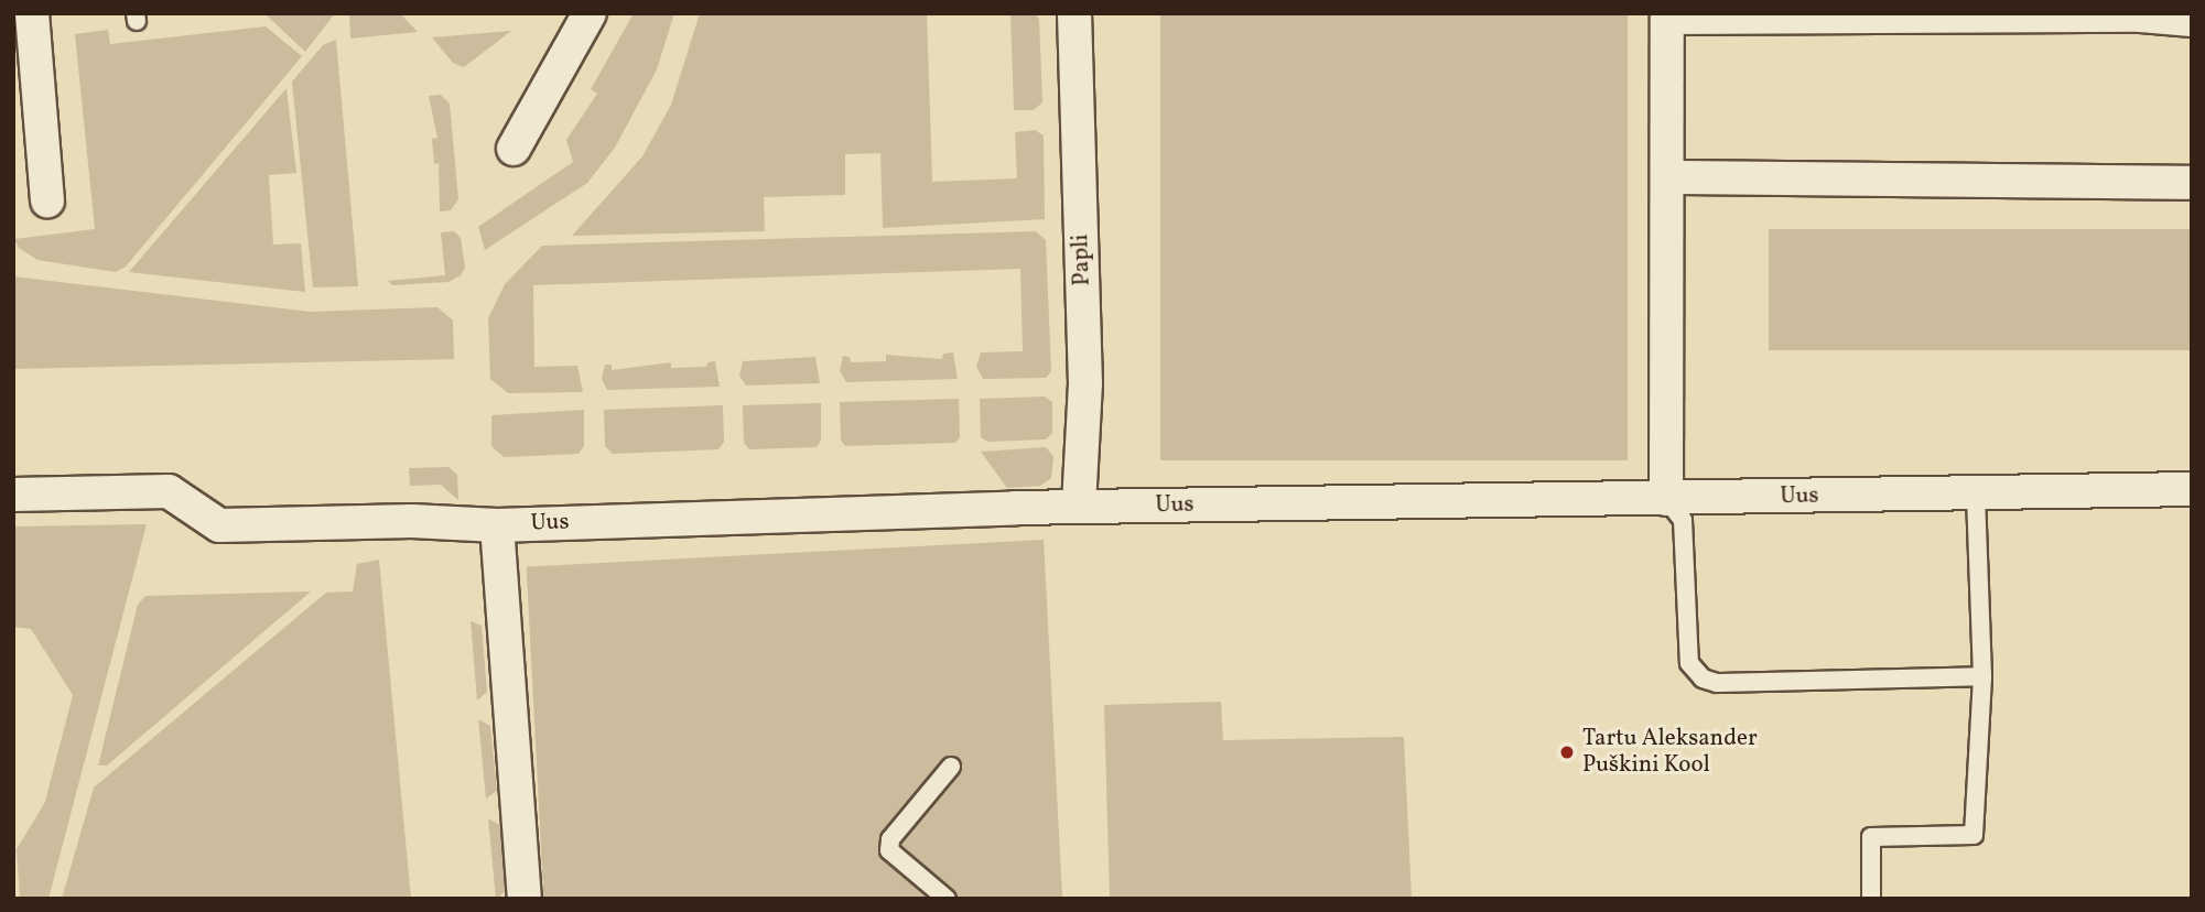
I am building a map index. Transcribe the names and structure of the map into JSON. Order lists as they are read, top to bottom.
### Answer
{
  "streets": {
    "street": ["Papli", "Uus"]
  },
  "crossings": [
    ["Papli", "Uus"]
  ],
  "places": ["Tartu Aleksander Puškini Kool"]
}
